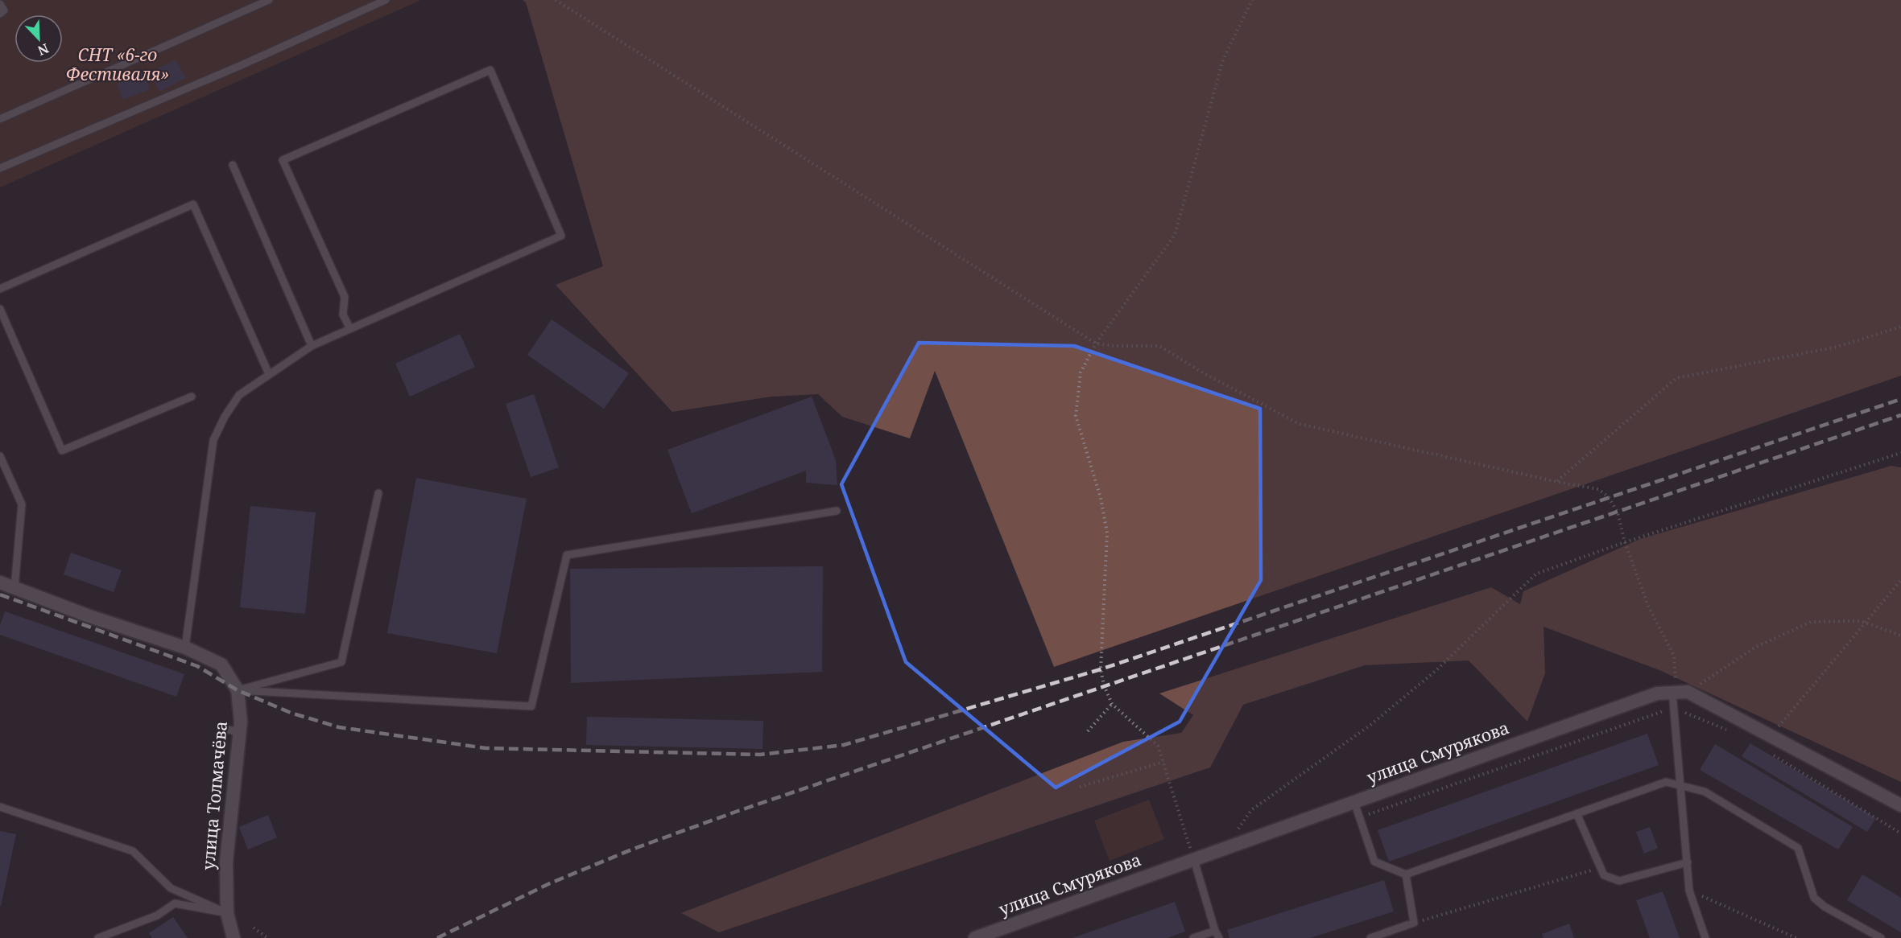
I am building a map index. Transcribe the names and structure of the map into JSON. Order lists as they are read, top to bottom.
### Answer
{
  "streets": {
    "street": ["улица Смурякова", "улица Толмачёва"]
  },
  "parks": ["СНТ «6-го Фестиваля»"],
  "north": "bottom right"
}
